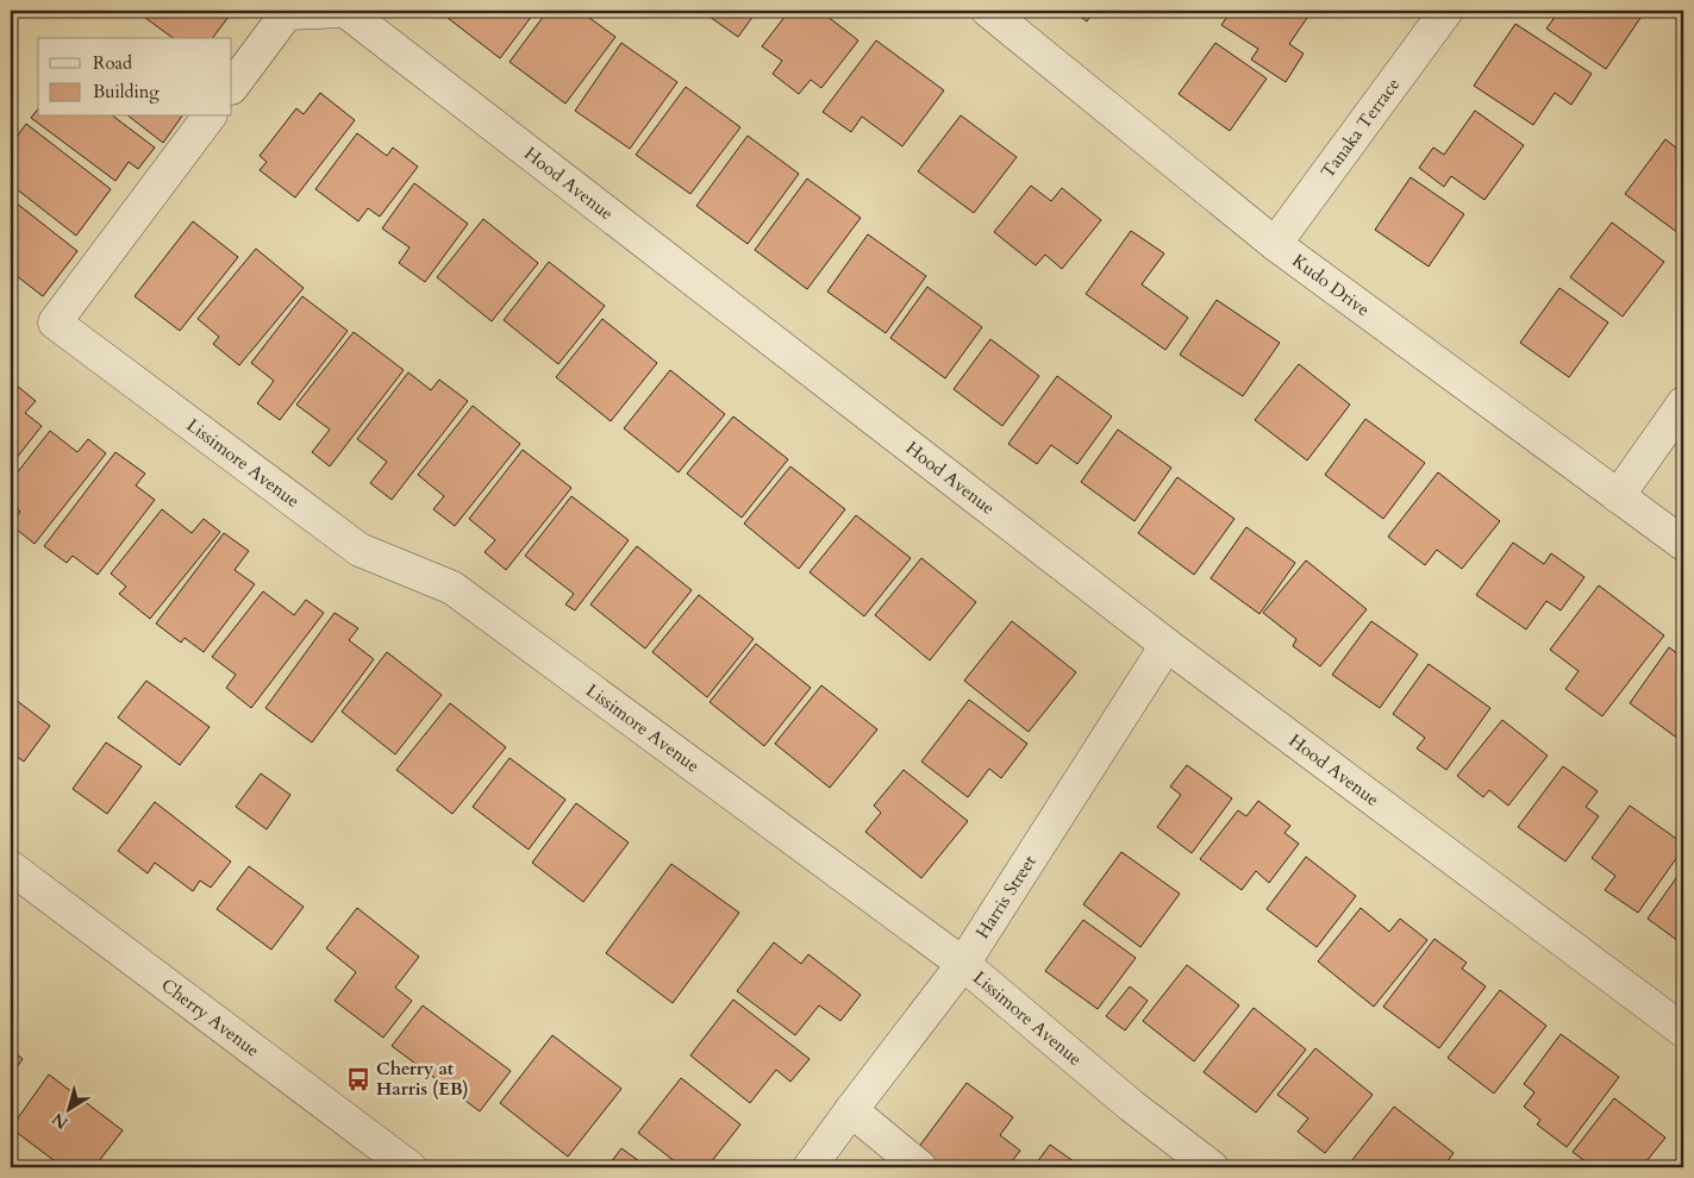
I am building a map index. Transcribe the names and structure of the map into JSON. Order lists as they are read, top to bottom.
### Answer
{
  "streets": {
    "street": [
      "Tanaka Terrace",
      "Hood Avenue",
      "Kudo Drive",
      "Lissimore Avenue",
      "Harris Street",
      "Cherry Avenue"
    ]
  },
  "crossings": [
    ["Tanaka Terrace", "Kudo Drive"],
    ["Hood Avenue", "Harris Street"],
    ["Lissimore Avenue", "Harris Street"]
  ],
  "places": {
    "bus stop": ["Cherry at Harris (EB)"]
  },
  "legend": ["Road", "Building"],
  "north": "bottom left"
}
